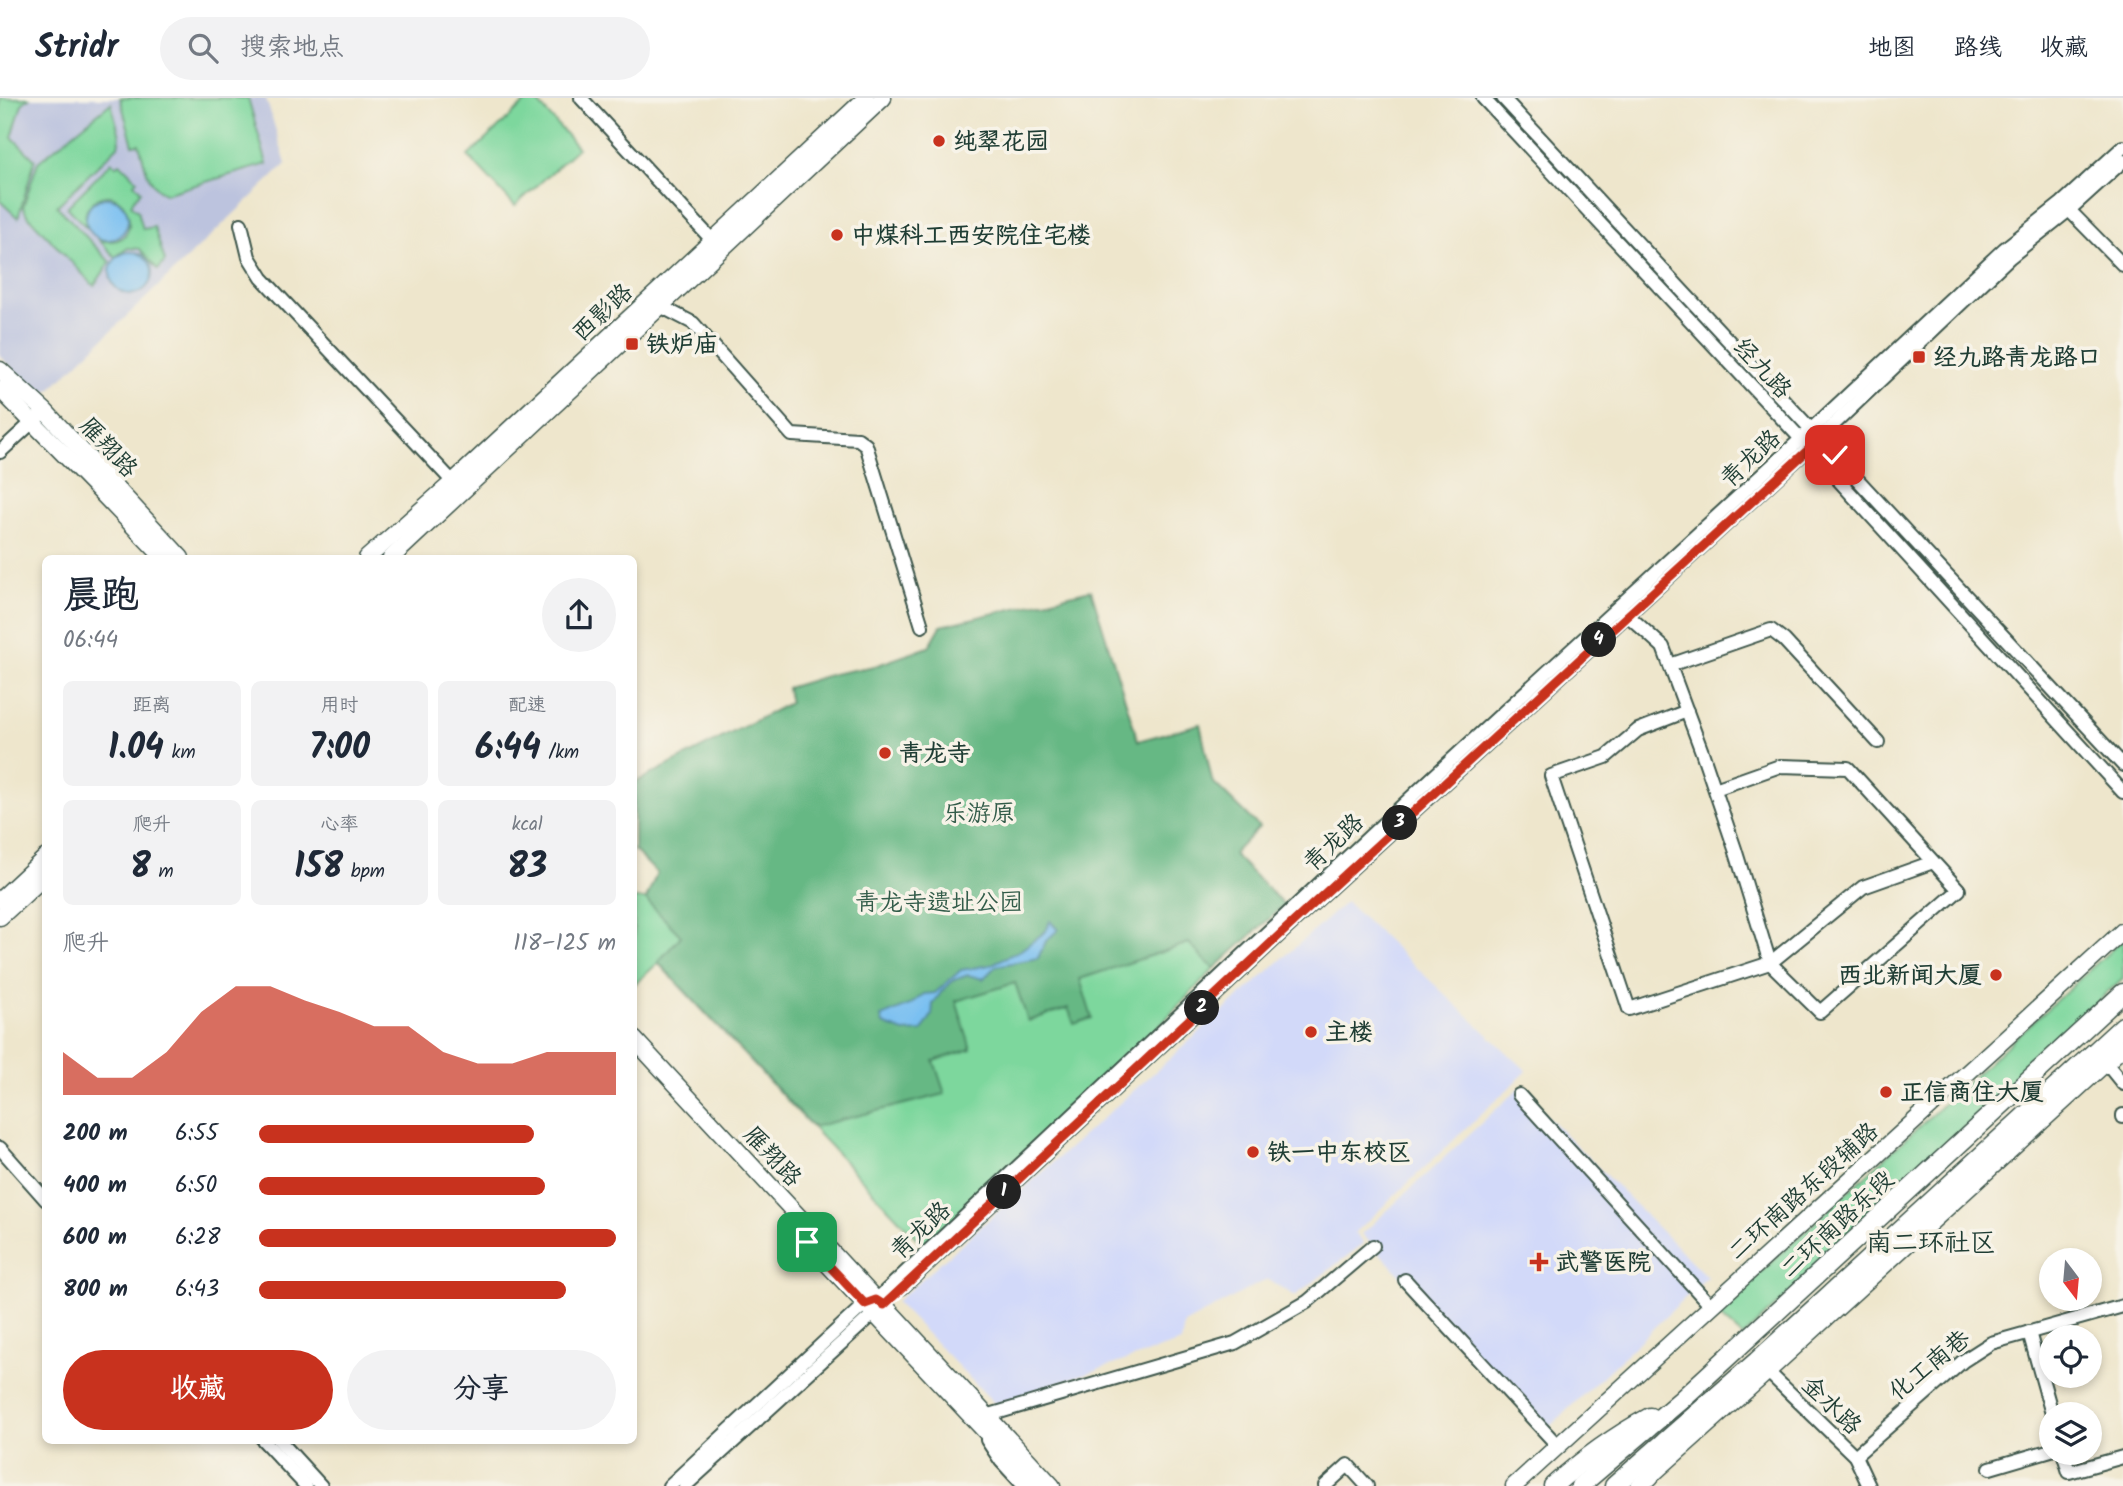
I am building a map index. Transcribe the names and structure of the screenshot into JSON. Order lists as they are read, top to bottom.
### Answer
{
  "streets": {
    "highway": ["二环南路东段"],
    "main road": ["西影路", "雁翔路", "二环南路东段辅路"],
    "street": [
      "经九路",
      "青龙路",
      "化工南巷",
      "金水路"
    ]
  },
  "crossings": [
    ["经九路", "青龙路"],
    ["雁翔路", "青龙路"],
    ["二环南路东段", "金水路"],
    ["化工南巷", "金水路"]
  ],
  "districts": ["南二环社区"],
  "parks": ["乐游原", "青龙寺遗址公园"],
  "places": {
    "other": [
      "纯翠花园",
      "中煤科工西安院住宅楼",
      "青龙寺",
      "西北新闻大厦",
      "主楼",
      "正信商住大厦",
      "铁一中东校区"
    ],
    "transit": ["铁炉庙", "经九路青龙路口"],
    "health": ["武警医院"]
  },
  "north": "bottom",
  "page": {
    "header": "Stridr",
    "search": "搜索地点",
    "nav": ["地图", "路线", "收藏"],
    "heading": ["晨跑", "06:44"],
    "pins": [
      "4",
      "3",
      "2",
      "1"
    ],
    "stats": [
      ["距离", "1.04 km"],
      ["用时", "7:00"],
      ["配速", "6:44 /km"],
      ["爬升", "8 m"],
      ["心率", "158 bpm"],
      ["kcal", "83"]
    ],
    "chart": ["爬升", "118–125 m"],
    "list": [
      {
        "name": "200 m",
        "note": "6:55"
      },
      {
        "name": "400 m",
        "note": "6:50"
      },
      {
        "name": "600 m",
        "note": "6:28"
      },
      {
        "name": "800 m",
        "note": "6:43"
      }
    ],
    "buttons": ["收藏", "分享"]
  }
}
